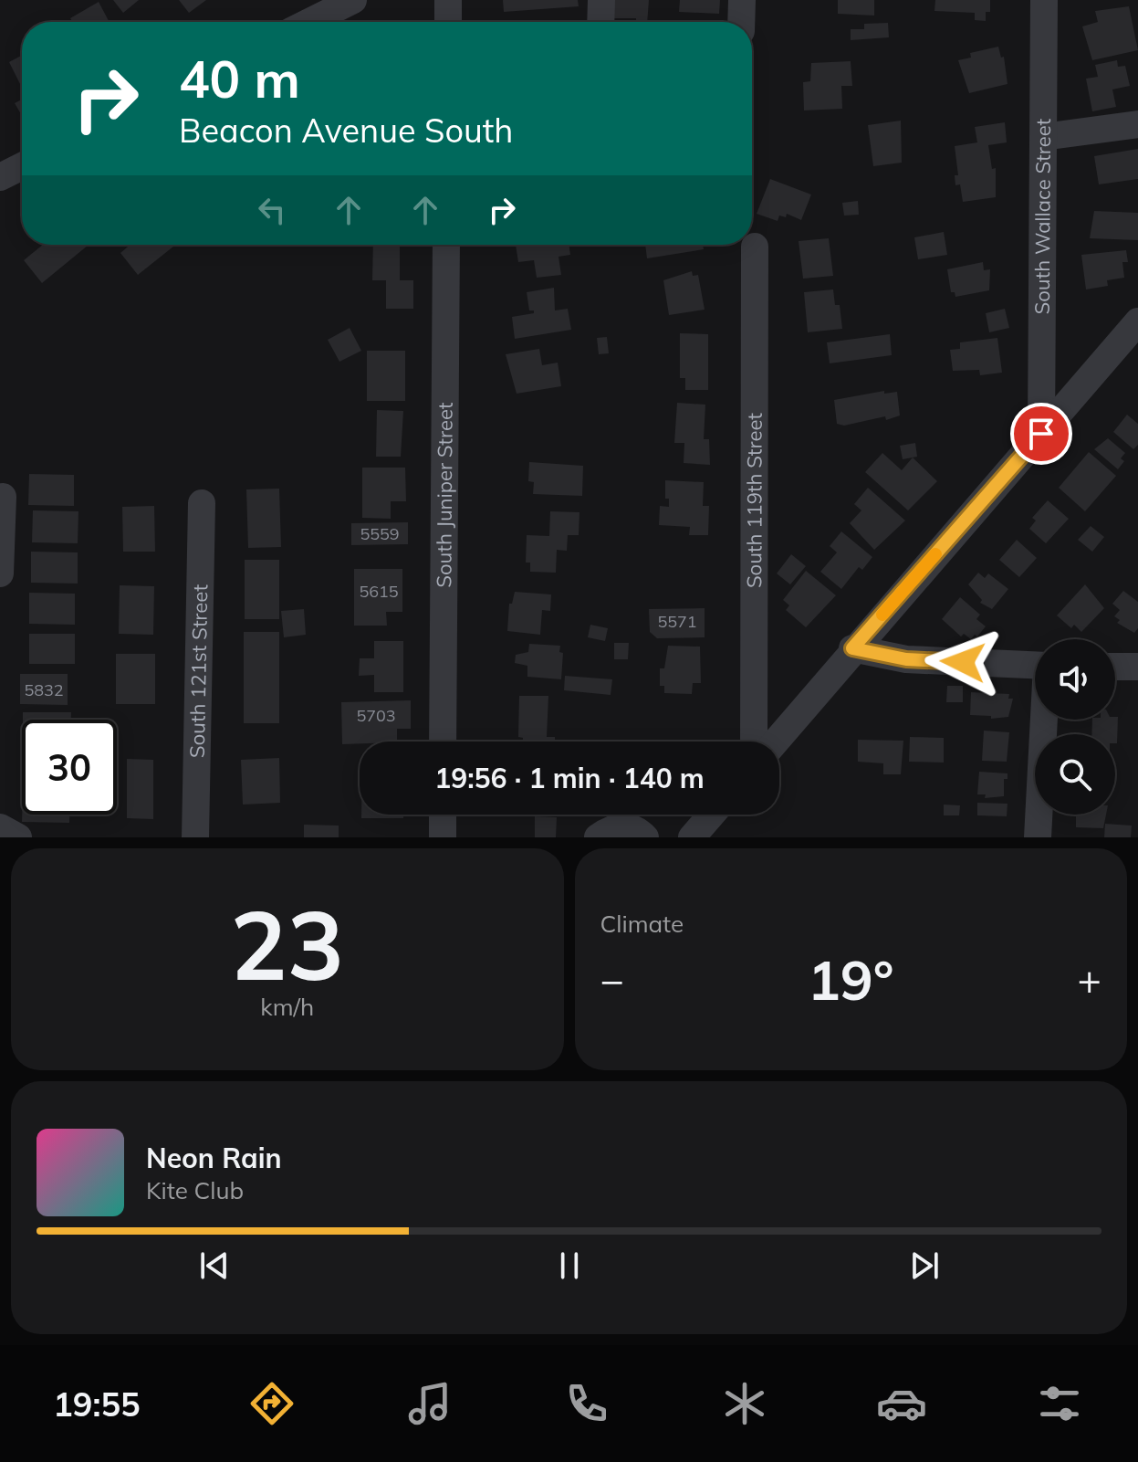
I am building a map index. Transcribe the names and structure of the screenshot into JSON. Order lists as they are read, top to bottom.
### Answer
{
  "streets": {
    "street": [
      "South Wallace Street",
      "South Juniper Street",
      "South 119th Street",
      "South 121st Street"
    ]
  },
  "house_numbers": [
    "5559",
    "5615",
    "5571",
    "5832",
    "5703"
  ],
  "page": {
    "turn": ["40 m", "Beacon Avenue South"],
    "limit": "30",
    "trip": "19:56 · 1 min · 140 m",
    "tile": [
      ["23", "km/h"],
      "Climate"
    ],
    "heat": ["−", "19°", "+"],
    "song": ["Neon Rain", "Kite Club"],
    "tabs": "19:55"
  }
}
